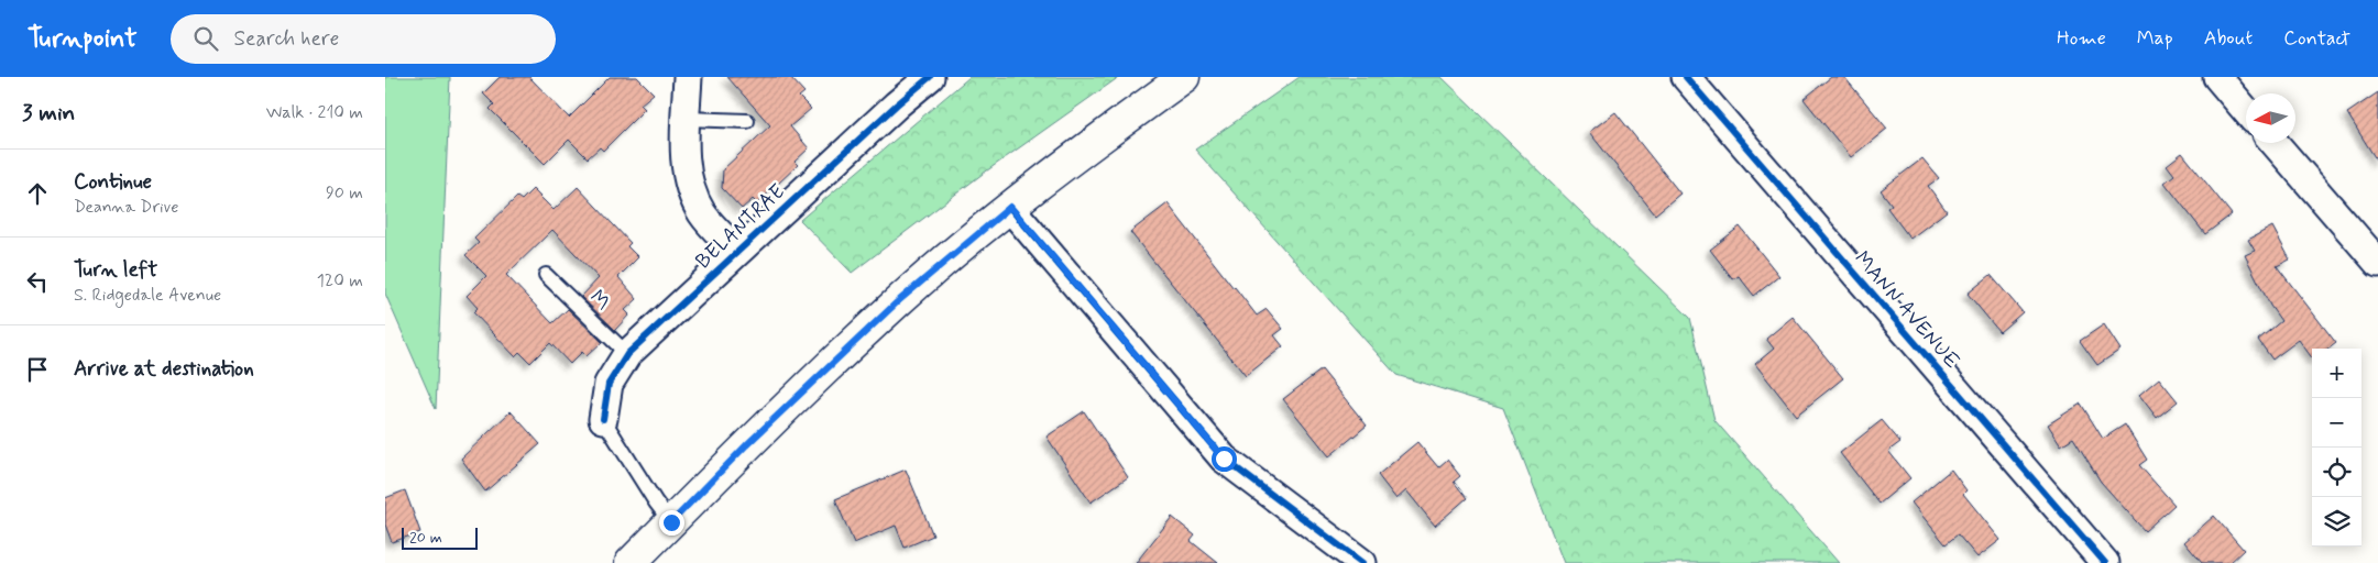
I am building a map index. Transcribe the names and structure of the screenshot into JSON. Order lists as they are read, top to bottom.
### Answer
{
  "streets": {
    "street": ["BELANTRAE", "MANN AVENUE"],
    "lane": ["M"]
  },
  "crossings": [
    ["BELANTRAE", "M"]
  ],
  "scale_bar": "20 m",
  "north": "left",
  "page": {
    "header": "Turnpoint",
    "search": "Search here",
    "nav": [
      "Home",
      "Map",
      "About",
      "Contact"
    ],
    "heading": ["3 min", "Walk · 210 m"],
    "list": [
      ["Continue", "Deanna Drive", "90 m"],
      ["Turn left", "S. Ridgedale Avenue", "120 m"],
      "Arrive at destination"
    ],
    "map_buttons": ["+", "−"],
    "scale": "20 m"
  }
}
